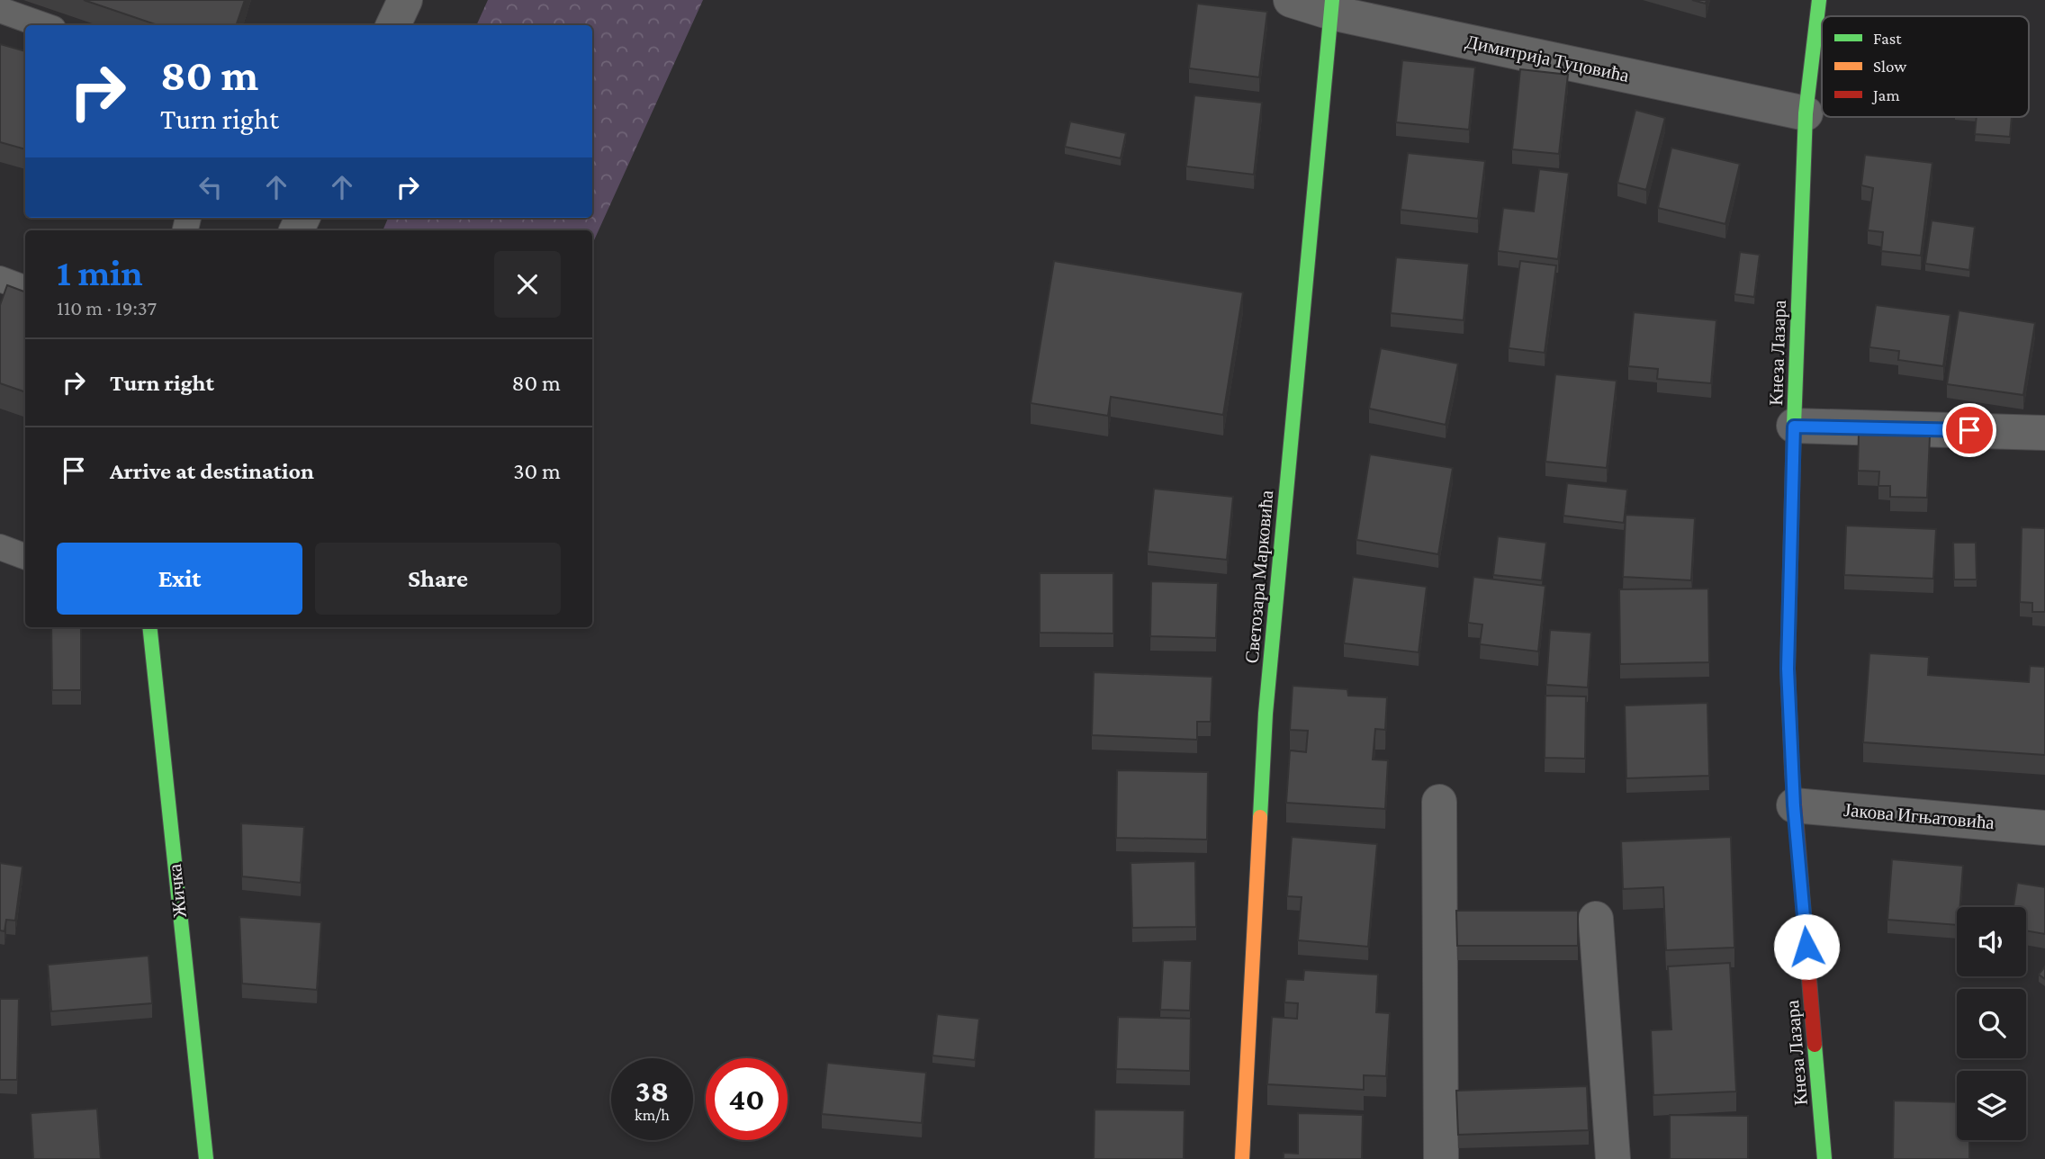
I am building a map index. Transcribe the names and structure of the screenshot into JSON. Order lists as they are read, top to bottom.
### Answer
{
  "streets": {
    "street": [
      "Димитрија Туцовића",
      "Кнеза Лазара",
      "Светозара Марковића",
      "Јакова Игњатовића",
      "Жичка"
    ]
  },
  "crossings": [
    ["Димитрија Туцовића", "Кнеза Лазара"],
    ["Димитрија Туцовића", "Светозара Марковића"],
    ["Кнеза Лазара", "Јакова Игњатовића"]
  ],
  "legend": ["Fast", "Slow", "Jam"],
  "page": {
    "turn": ["80 m", "Turn right"],
    "heading": ["1 min", "110 m · 19:37"],
    "list": [
      {
        "name": "Turn right",
        "value": "80 m"
      },
      {
        "name": "Arrive at destination",
        "value": "30 m"
      }
    ],
    "buttons": ["Exit", "Share"],
    "speed": "38 km/h",
    "limit": "40"
  }
}
